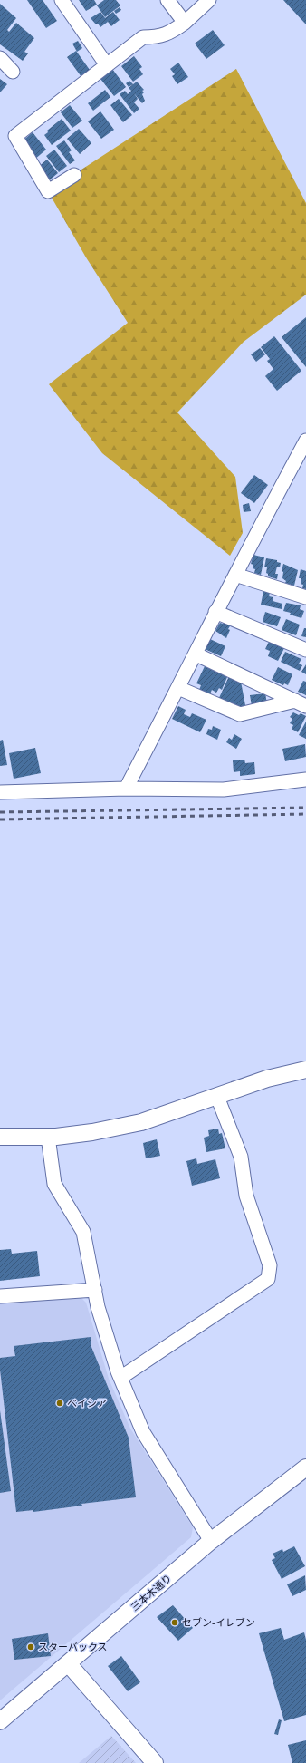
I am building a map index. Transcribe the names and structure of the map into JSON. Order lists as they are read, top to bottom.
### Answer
{
  "streets": {
    "street": ["三本木通り"]
  },
  "places": ["ベイシア", "セブン-イレブン", "スターバックス"]
}
